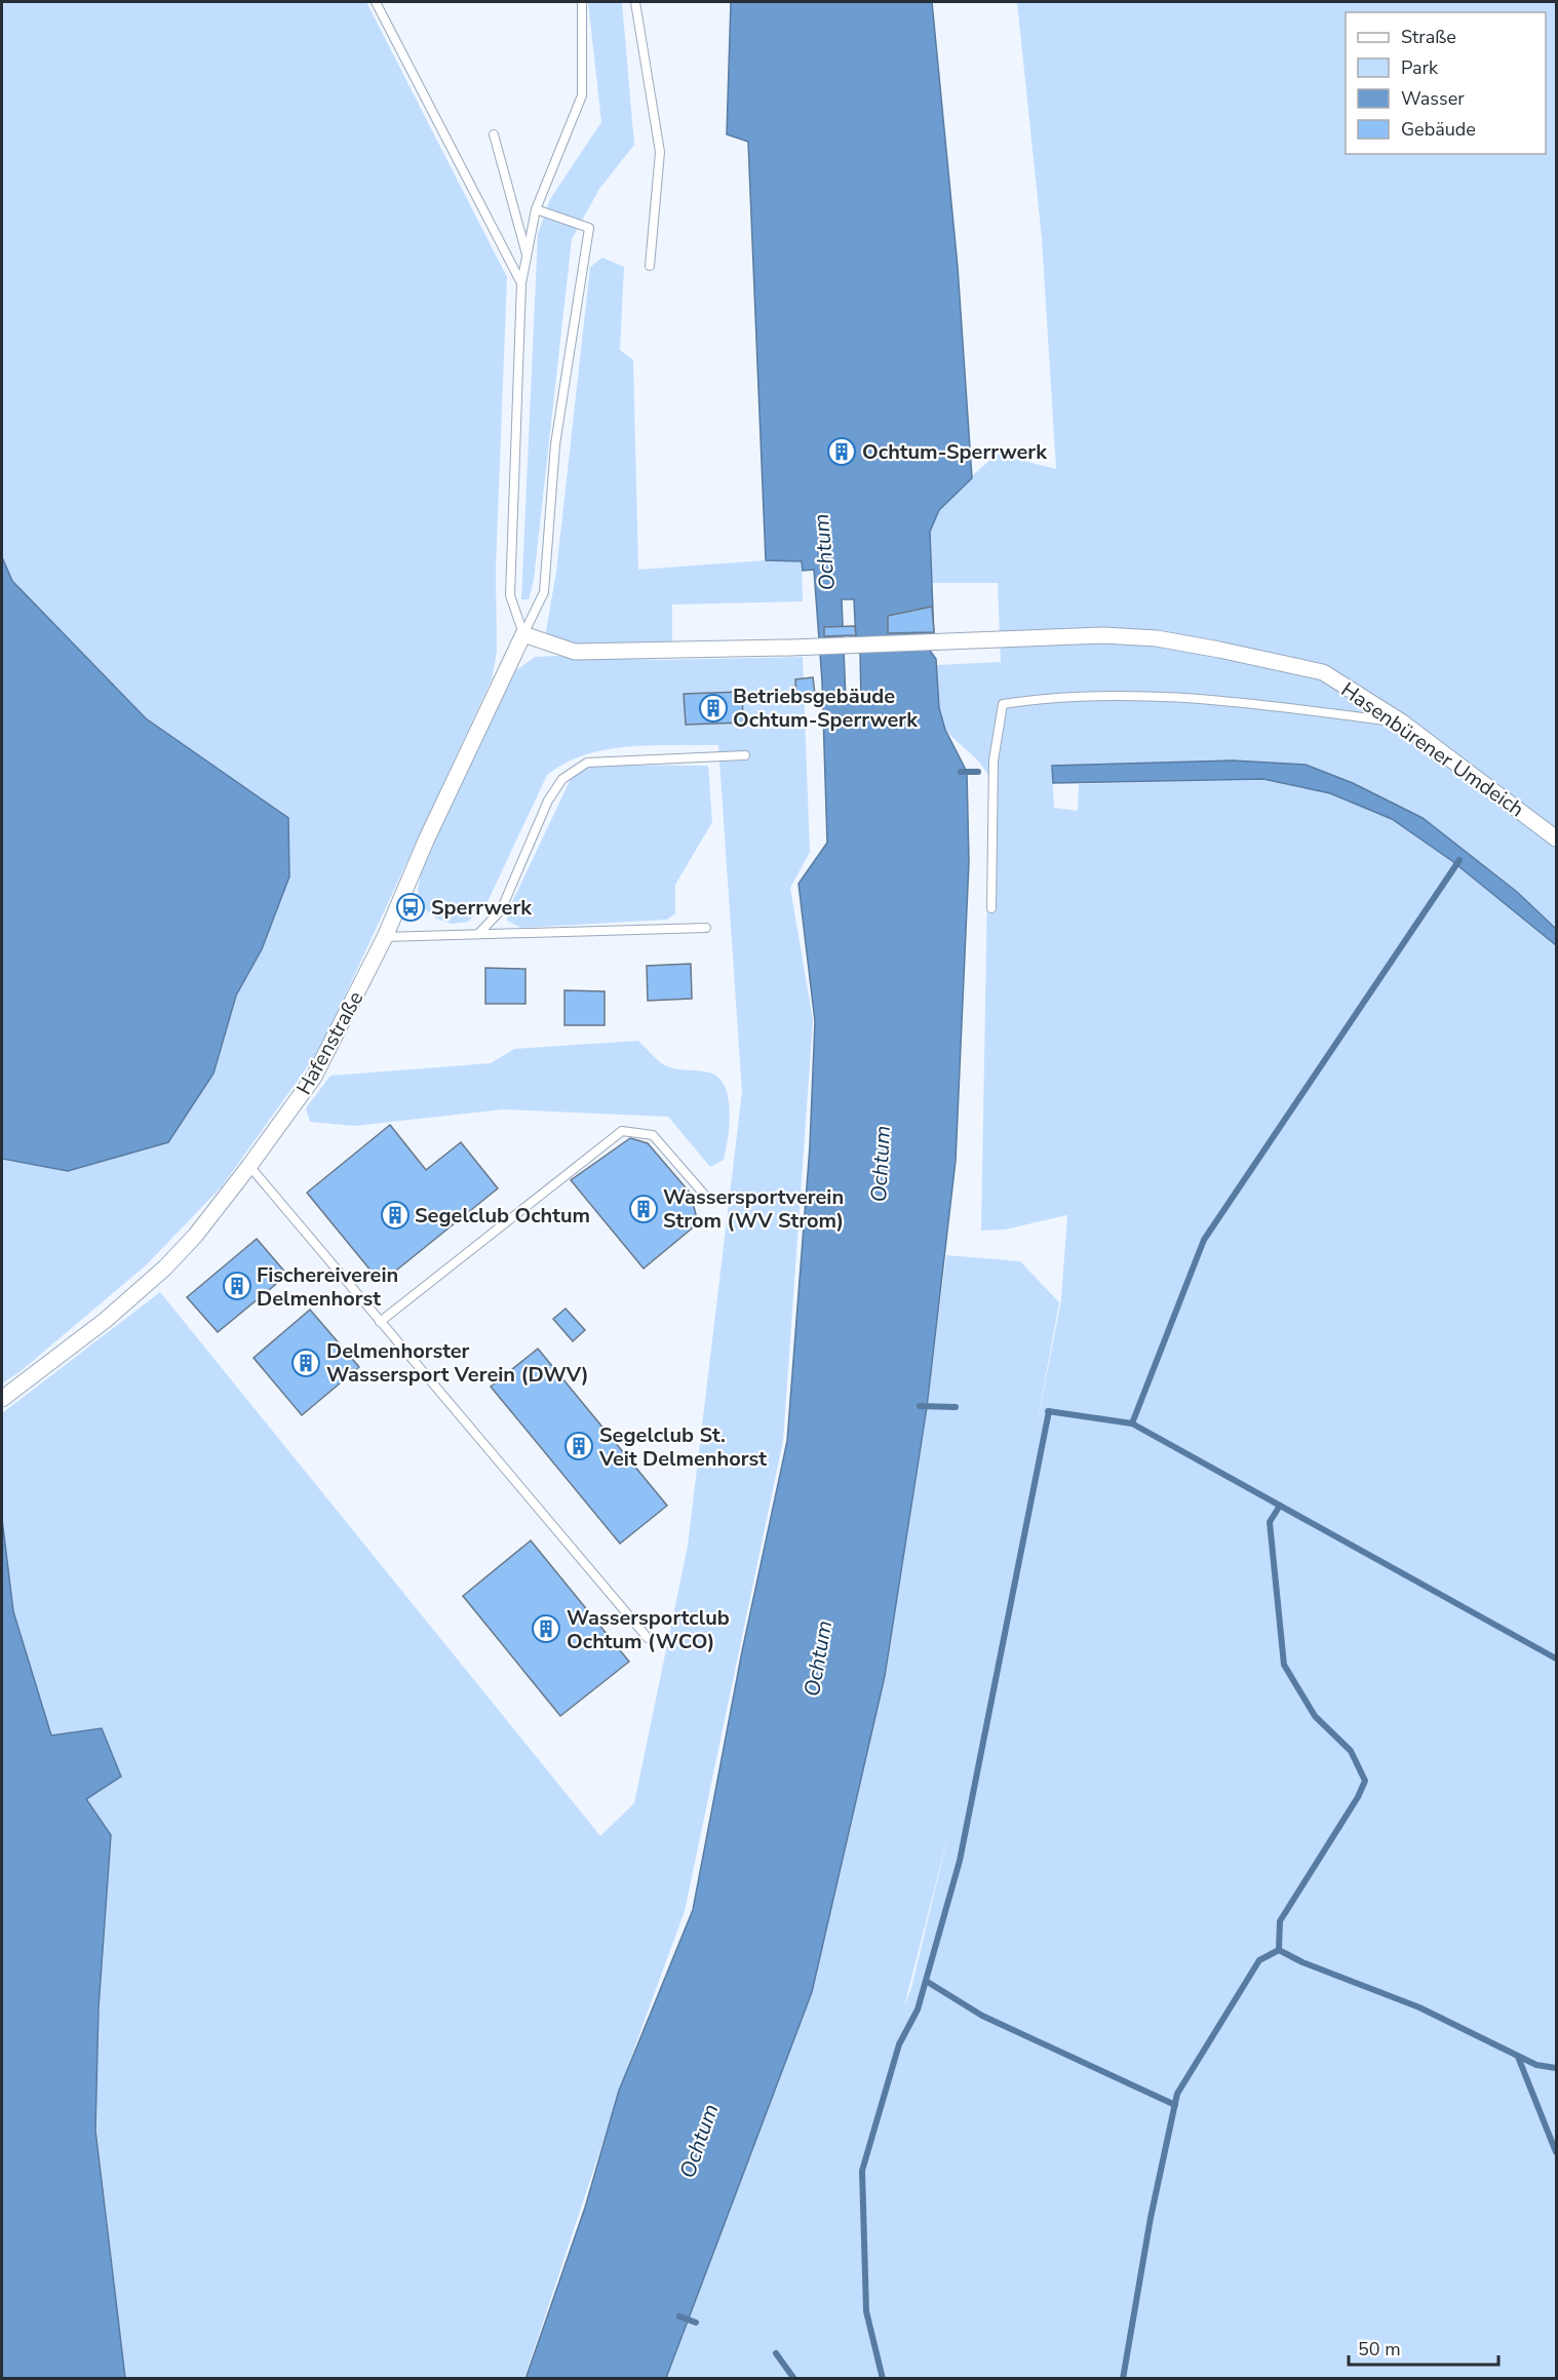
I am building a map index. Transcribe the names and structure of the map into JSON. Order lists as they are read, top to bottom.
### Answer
{
  "streets": {
    "street": ["Hasenbürener Umdeich", "Hafenstraße"]
  },
  "crossings": [
    ["Hasenbürener Umdeich", "Hafenstraße"]
  ],
  "water": ["Ochtum"],
  "places": {
    "building": [
      "Ochtum-Sperrwerk",
      "Betriebsgebäude Ochtum-Sperrwerk",
      "Wassersportverein Strom (WV Strom)",
      "Segelclub Ochtum",
      "Fischereiverein Delmenhorst",
      "Delmenhorster Wassersport Verein (DWV)",
      "Segelclub St. Veit Delmenhorst",
      "Wassersportclub Ochtum (WCO)"
    ],
    "bus stop": ["Sperrwerk"]
  },
  "legend": [
    "Straße",
    "Park",
    "Wasser",
    "Gebäude"
  ],
  "scale_bar": "50 m"
}
